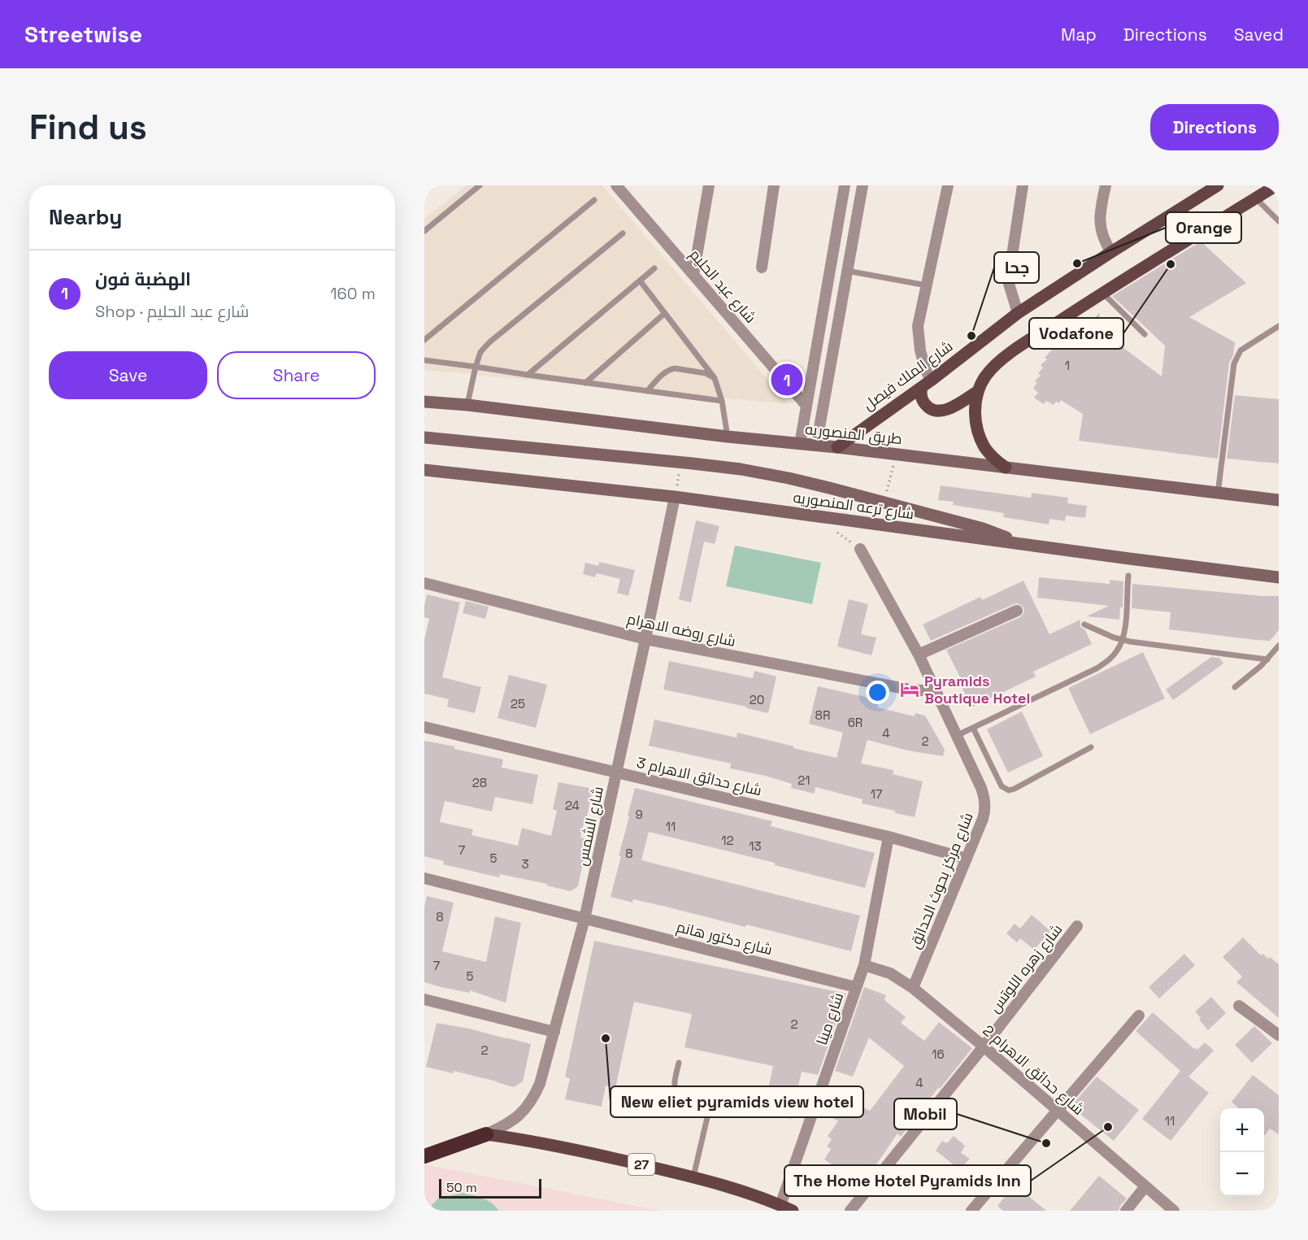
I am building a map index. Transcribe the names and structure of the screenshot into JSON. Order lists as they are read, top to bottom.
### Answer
{
  "streets": {
    "main road": [
      "شارع الملك فيصل",
      "طريق المنصوريه",
      "شارع ترعه المنصوريه",
      "27"
    ],
    "street": [
      "شارع عبد الحليم",
      "شارع روضه الاهرام",
      "شارع حدائق الاهرام 3",
      "شارع الشمس",
      "شارع مركز بحوث الحدائق",
      "شارع دكتور هانم",
      "شارع زهره اللوتس",
      "شارع مينا",
      "شارع حدائق الاهرام 2"
    ]
  },
  "crossings": [
    ["شارع الملك فيصل", "طريق المنصوريه"],
    ["شارع ترعه المنصوريه", "شارع الشمس"],
    ["شارع روضه الاهرام", "شارع الشمس"],
    ["شارع روضه الاهرام", "شارع مركز بحوث الحدائق"],
    ["شارع حدائق الاهرام 3", "شارع الشمس"],
    ["شارع حدائق الاهرام 3", "شارع مركز بحوث الحدائق"],
    ["شارع حدائق الاهرام 3", "شارع مينا"],
    ["شارع الشمس", "شارع دكتور هانم"],
    ["شارع الشمس", "27"],
    ["شارع مركز بحوث الحدائق", "شارع حدائق الاهرام 2"],
    ["شارع دكتور هانم", "شارع مينا"],
    ["شارع زهره اللوتس", "شارع حدائق الاهرام 2"],
    ["شارع مينا", "شارع حدائق الاهرام 2"],
    ["شارع مينا", "27"]
  ],
  "places": {
    "other": [
      "Orange",
      "Vodafone",
      "جحا",
      "New eliet pyramids view hotel",
      "The Home Hotel Pyramids Inn",
      "Mobil"
    ],
    "hotel": ["Pyramids Boutique Hotel"]
  },
  "house_numbers": [
    "1",
    "20",
    "25",
    "8R",
    "6R",
    "4",
    "2",
    "21",
    "28",
    "17",
    "24",
    "9",
    "11",
    "12",
    "13",
    "7",
    "8",
    "5",
    "3",
    "8",
    "7",
    "5",
    "2",
    "2",
    "16",
    "4",
    "11"
  ],
  "scale_bar": "50 m",
  "page": {
    "header": "Streetwise",
    "nav": ["Map", "Directions", "Saved"],
    "buttons": [
      "Directions",
      ["Save", "Share"]
    ],
    "title": "Find us",
    "heading": "Nearby",
    "list": [
      {
        "mark": "1",
        "name": "الهضبة فون",
        "note": "Shop · شارع عبد الحليم",
        "value": "160 m"
      }
    ],
    "pins": "1",
    "map_buttons": ["+", "−"],
    "scale": "50 m"
  }
}
